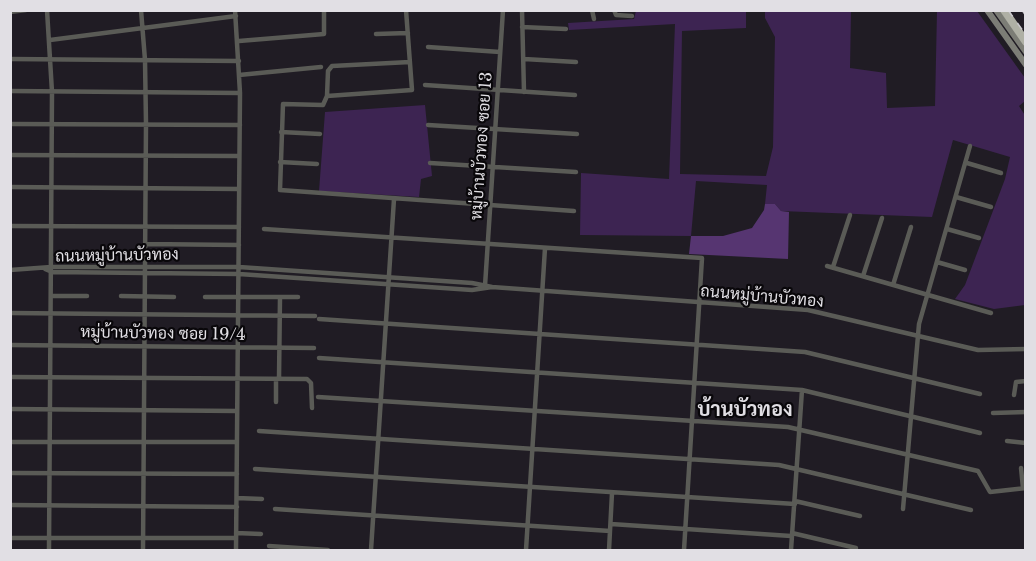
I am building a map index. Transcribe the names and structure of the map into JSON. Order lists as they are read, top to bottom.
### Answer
{
  "streets": {
    "street": ["หมู่บ้านบัวทอง ซอย 13", "ถนนหมู่บ้านบัวทอง", "หมู่บ้านบัวทอง ซอย 19/4"]
  },
  "crossings": [
    ["หมู่บ้านบัวทอง ซอย 13", "ถนนหมู่บ้านบัวทอง"]
  ],
  "districts": ["บ้านบัวทอง"]
}
